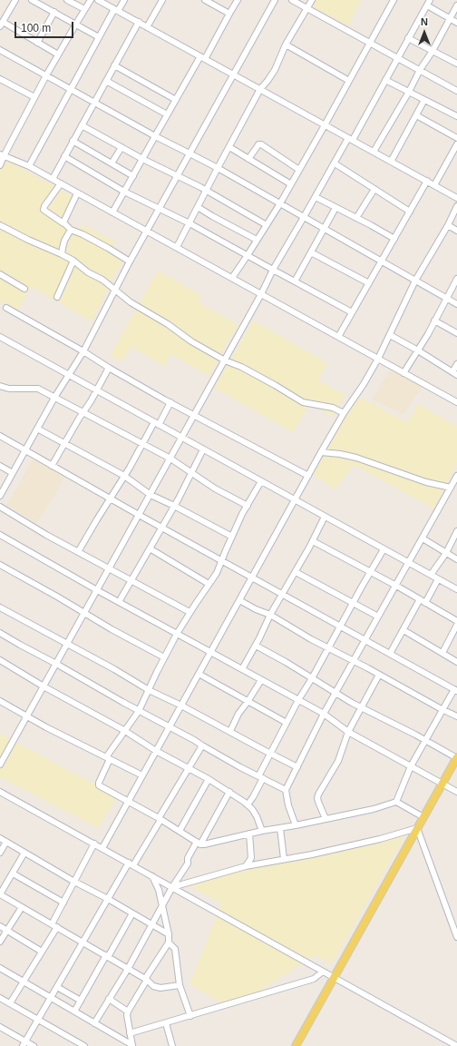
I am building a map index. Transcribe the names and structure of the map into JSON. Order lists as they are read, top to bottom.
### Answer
{
  "scale_bar": "100 m",
  "north": "top"
}
